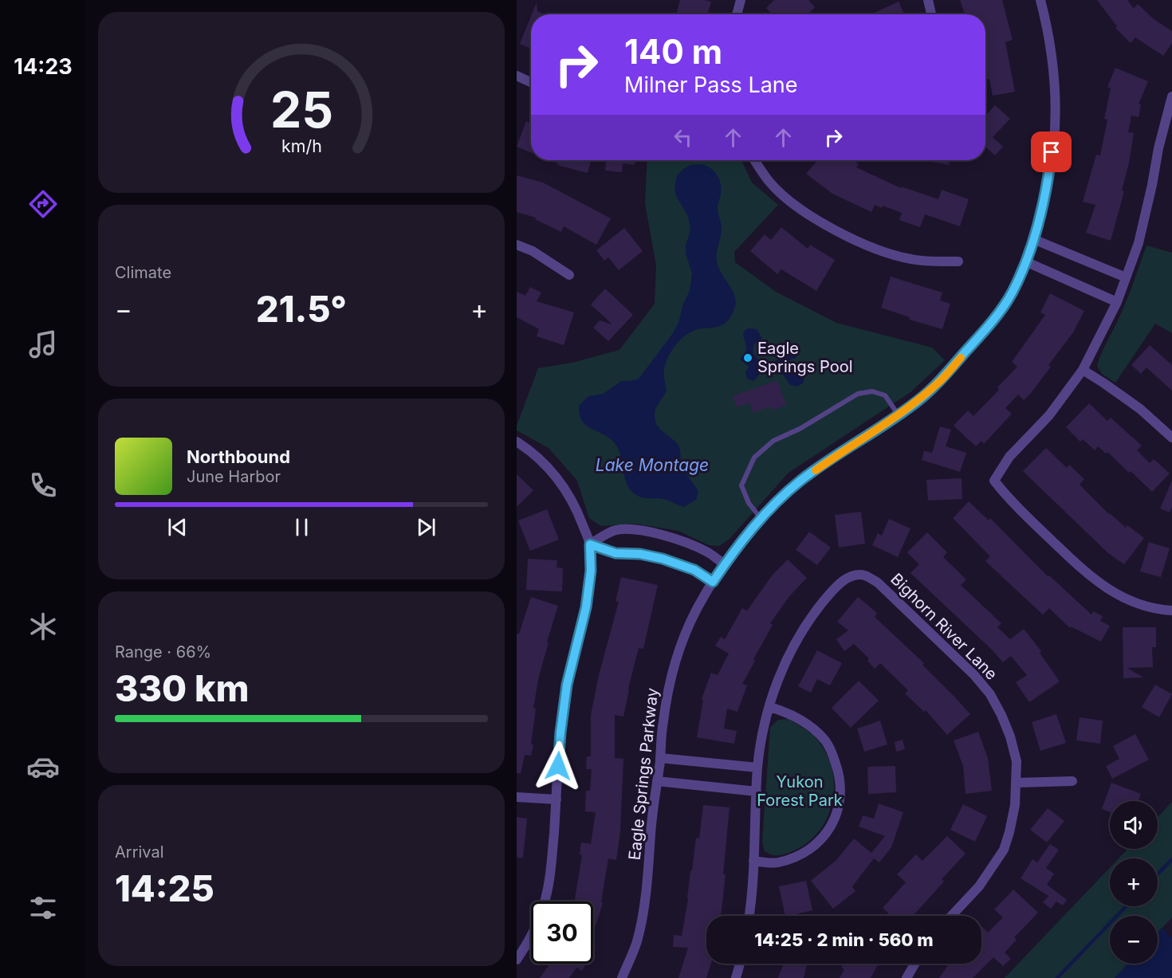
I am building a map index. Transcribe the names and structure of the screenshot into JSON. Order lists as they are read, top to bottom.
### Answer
{
  "streets": {
    "street": ["Bighorn River Lane", "Eagle Springs Parkway"]
  },
  "water": ["Lake Montage"],
  "parks": ["Yukon Forest Park"],
  "places": ["Eagle Springs Pool"],
  "page": {
    "tabs": "14:23",
    "turn": ["140 m", "Milner Pass Lane"],
    "tile": [
      "Climate",
      ["Range · 66%", "330 km"],
      ["Arrival", "14:25"]
    ],
    "heat": ["−", "21.5°", "+"],
    "song": ["Northbound", "June Harbor"],
    "map_buttons": ["+", "−"],
    "limit": "30",
    "trip": "14:25 · 2 min · 560 m",
    "gauge": ["25", "km/h"]
  }
}
